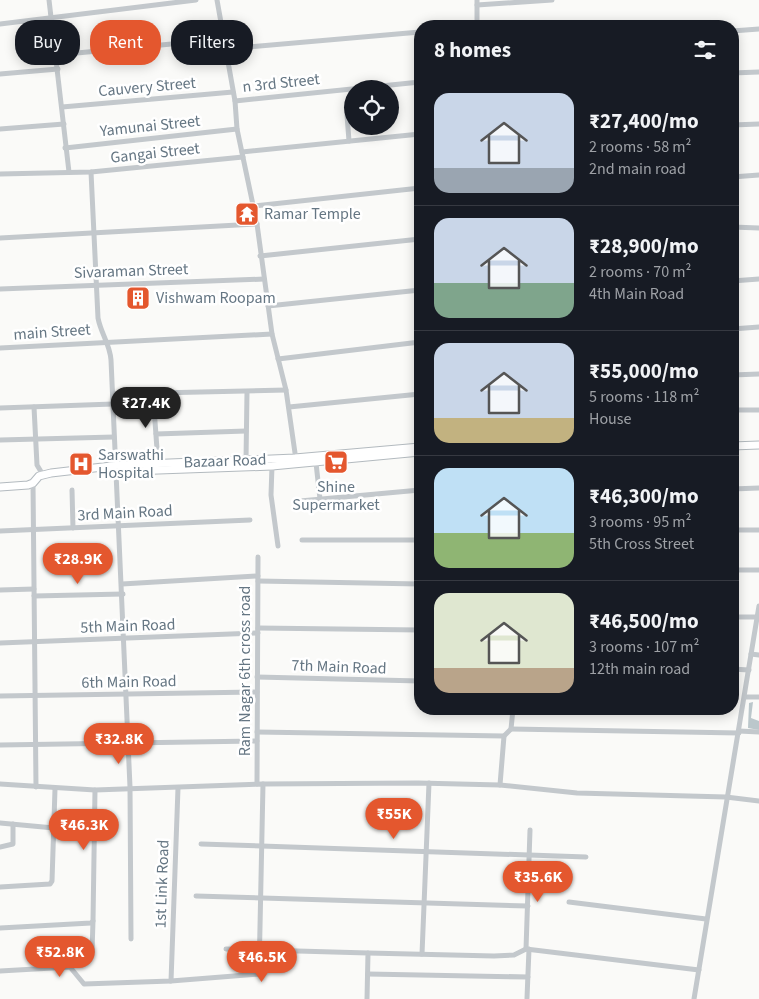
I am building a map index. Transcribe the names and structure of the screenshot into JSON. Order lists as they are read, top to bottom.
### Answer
{
  "streets": {
    "main road": ["Bazaar Road"],
    "street": [
      "n 3rd Street",
      "Cauvery Street",
      "Yamunai Street",
      "Gangai Street",
      "Sivaraman Street",
      "main Street",
      "3rd Main Road",
      "5th Main Road",
      "7th Main Road",
      "Ram Nagar 6th cross road",
      "6th Main Road",
      "1st Link Road"
    ]
  },
  "crossings": [
    ["5th Main Road", "Ram Nagar 6th cross road"],
    ["7th Main Road", "Ram Nagar 6th cross road"],
    ["Ram Nagar 6th cross road", "6th Main Road"],
    ["Ram Nagar 6th cross road", "1st Link Road"]
  ],
  "places": {
    "temple": ["Ramar Temple"],
    "building": ["Vishwam Roopam"],
    "supermarket": ["Shine Supermarket"],
    "hospital": ["Sarswathi Hospital"]
  },
  "page": {
    "chip": ["Buy", "Rent", "Filters"],
    "heading": "8 homes",
    "list": [
      {
        "name": "₹27,400/mo",
        "note": "2 rooms · 58 m² · 2nd main road"
      },
      {
        "name": "₹28,900/mo",
        "note": "2 rooms · 70 m² · 4th Main Road"
      },
      {
        "name": "₹55,000/mo",
        "note": "5 rooms · 118 m² · House"
      },
      {
        "name": "₹46,300/mo",
        "note": "3 rooms · 95 m² · 5th Cross Street"
      },
      {
        "name": "₹46,500/mo",
        "note": "3 rooms · 107 m² · 12th main road"
      }
    ],
    "price": [
      "₹27.4K",
      "₹28.9K",
      "₹32.8K",
      "₹55K",
      "₹46.3K",
      "₹35.6K",
      "₹52.8K",
      "₹46.5K"
    ]
  }
}
